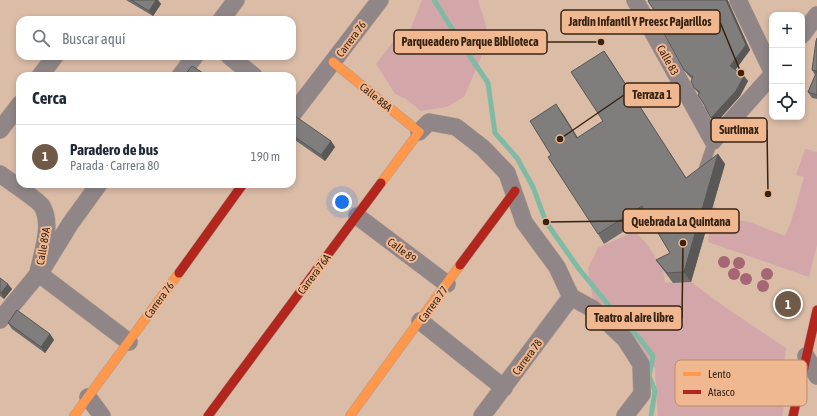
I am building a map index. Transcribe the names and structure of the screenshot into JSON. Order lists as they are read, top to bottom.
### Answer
{
  "streets": {
    "street": [
      "Carrera 76",
      "Calle 83",
      "Calle 88A",
      "Calle 89A",
      "Calle 89",
      "Carrera 76A",
      "Carrera 77",
      "Carrera 78"
    ]
  },
  "crossings": [
    ["Carrera 76", "Calle 88A"],
    ["Carrera 76", "Calle 89A"],
    ["Calle 88A", "Carrera 76A"],
    ["Calle 89", "Carrera 76A"],
    ["Calle 89", "Carrera 77"]
  ],
  "places": [
    "Parqueadero Parque Biblioteca",
    "Jardin Infantil Y Preesc Pajarillos",
    "Terraza 1",
    "Surtimax",
    "Quebrada La Quintana",
    "Teatro al aire libre"
  ],
  "legend": ["Lento", "Atasco"],
  "page": {
    "map_buttons": ["+", "−"],
    "search": "Buscar aquí",
    "heading": "Cerca",
    "list": [
      {
        "mark": "1",
        "name": "Paradero de bus",
        "note": "Parada · Carrera 80",
        "value": "190 m"
      }
    ],
    "pins": "1"
  }
}
